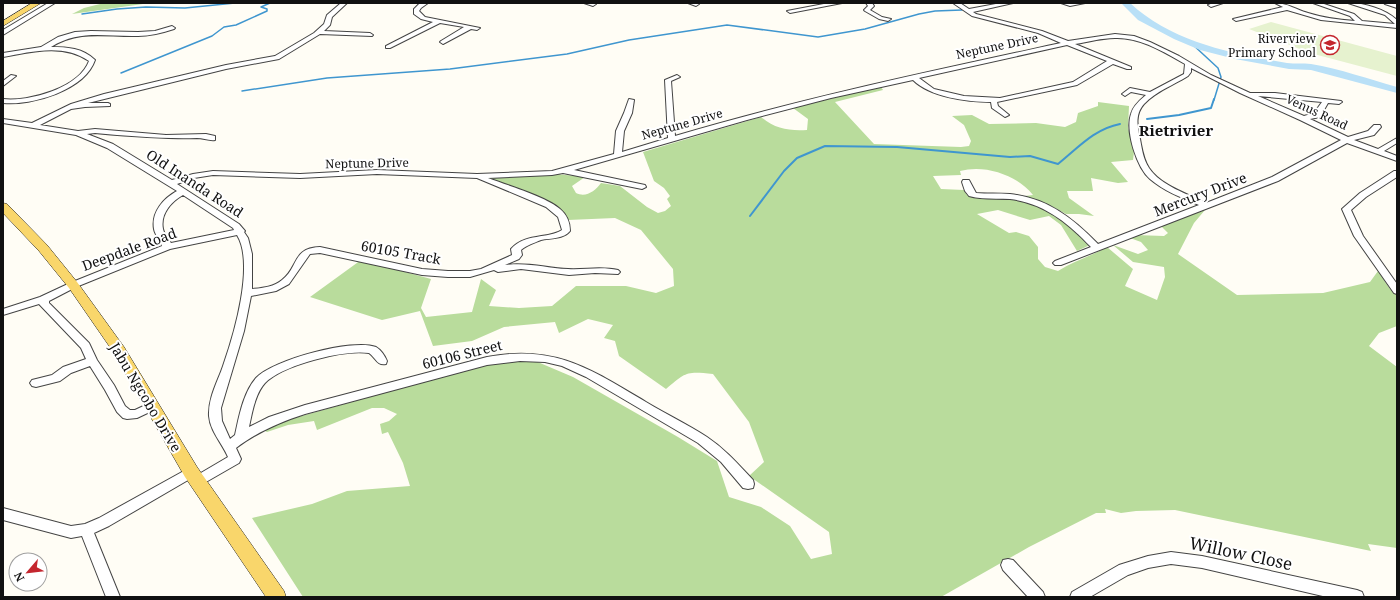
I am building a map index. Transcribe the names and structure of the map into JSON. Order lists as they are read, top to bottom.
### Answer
{
  "streets": {
    "main road": ["Jabu Ngcobo Drive"],
    "street": [
      "Neptune Drive",
      "Venus Road",
      "Old Inanda Road",
      "Mercury Drive",
      "Deepdale Road",
      "60105 Track",
      "60106 Street",
      "Willow Close"
    ]
  },
  "crossings": [
    ["Neptune Drive", "Venus Road"],
    ["Neptune Drive", "Old Inanda Road"],
    ["Neptune Drive", "60105 Track"],
    ["Venus Road", "Mercury Drive"],
    ["Old Inanda Road", "Deepdale Road"],
    ["Old Inanda Road", "60105 Track"],
    ["Old Inanda Road", "60106 Street"],
    ["Deepdale Road", "Jabu Ngcobo Drive"]
  ],
  "districts": ["Rietrivier"],
  "places": {
    "school or university": ["Riverview Primary School"]
  },
  "north": "bottom left"
}
